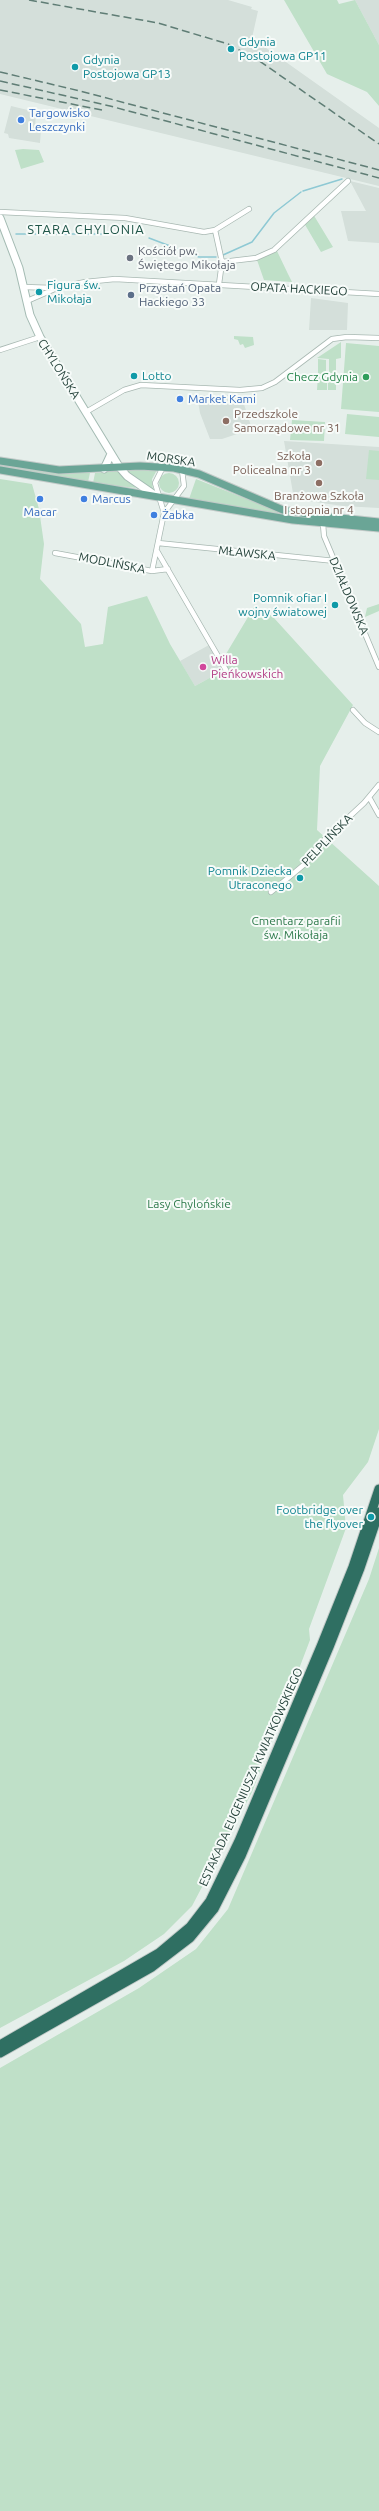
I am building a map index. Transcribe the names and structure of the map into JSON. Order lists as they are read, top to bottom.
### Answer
{
  "streets": {
    "highway": ["ESTAKADA EUGENIUSZA KWIATKOWSKIEGO"],
    "main road": ["MORSKA"],
    "street": [
      "OPATA HACKIEGO",
      "CHYLOŃSKA",
      "MŁAWSKA",
      "MODLIŃSKA",
      "DZIAŁDOWSKA",
      "PELPLIŃSKA"
    ]
  },
  "crossings": [
    ["CHYLOŃSKA", "MORSKA"],
    ["MŁAWSKA", "DZIAŁDOWSKA"]
  ],
  "districts": ["STARA CHYLONIA"],
  "parks": ["Cmentarz parafii św. Mikołaja", "Lasy Chylońskie"],
  "places": [
    "Gdynia Postojowa GP11",
    "Gdynia Postojowa GP13",
    "Targowisko Leszczynki",
    "Kościół pw. Świętego Mikołaja",
    "Figura św. Mikołaja",
    "Przystań Opata Hackiego 33",
    "Lotto",
    "Checz Gdynia",
    "Market Kami",
    "Przedszkole Samorządowe nr 31",
    "Szkoła Policealna nr 3",
    "Branżowa Szkoła I stopnia nr 4",
    "Macar",
    "Marcus",
    "Żabka",
    "Pomnik ofiar I wojny światowej",
    "Willa Pieńkowskich",
    "Pomnik Dziecka Utraconego",
    "Footbridge over the flyover"
  ]
}
